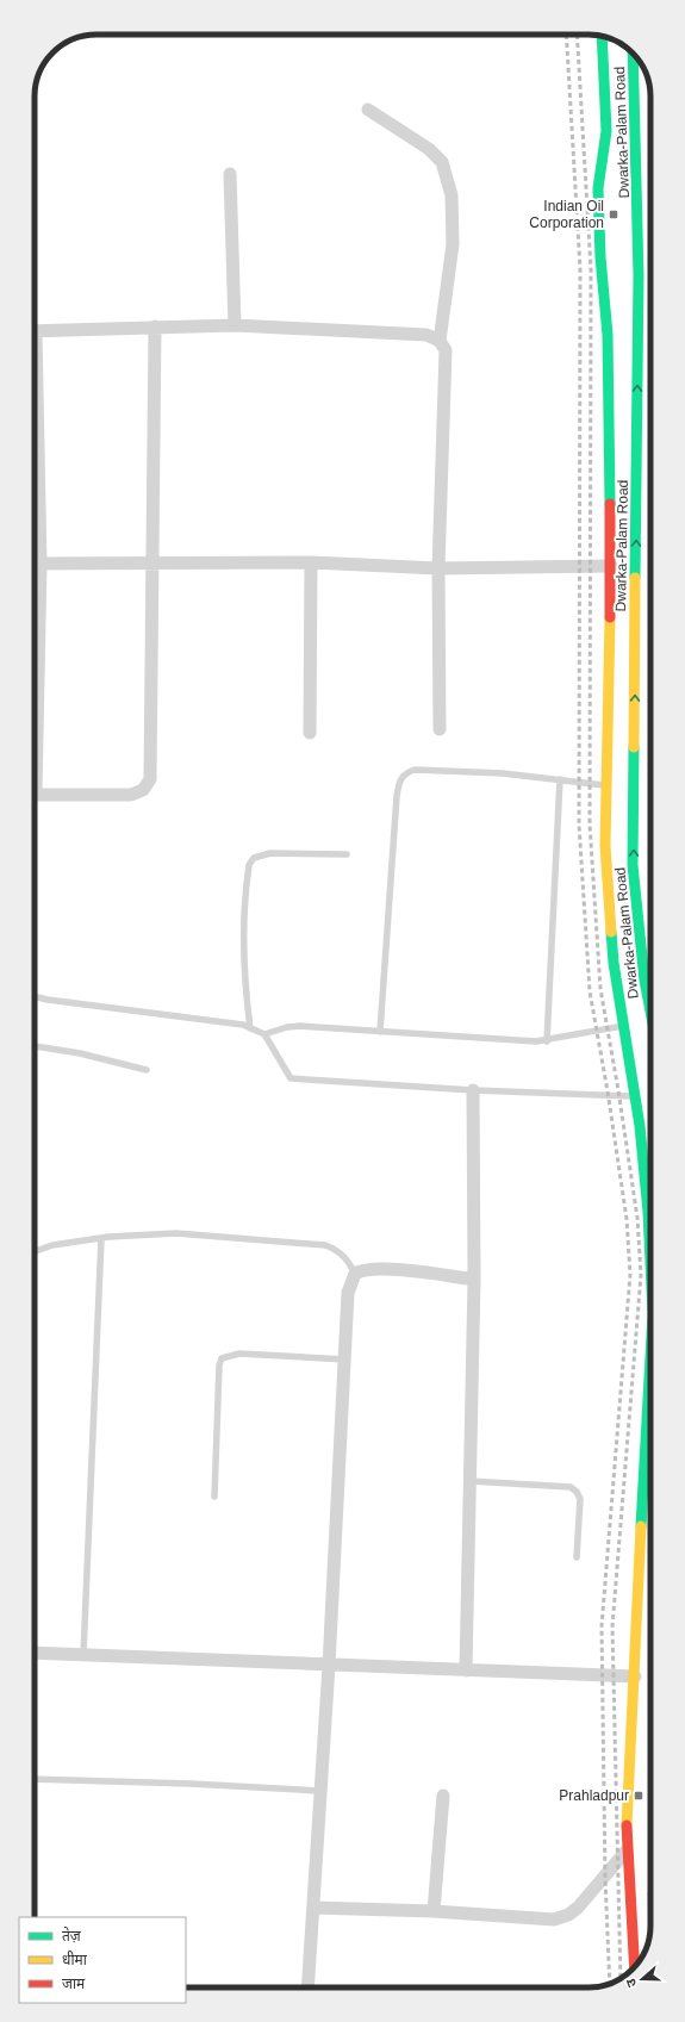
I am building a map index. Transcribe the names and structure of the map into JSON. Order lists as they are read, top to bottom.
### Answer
{
  "streets": {
    "street": ["Dwarka-Palam Road"]
  },
  "places": {
    "transit": ["Indian Oil Corporation", "Prahladpur"]
  },
  "legend": ["तेज़", "धीमा", "जाम"],
  "north": "left"
}
